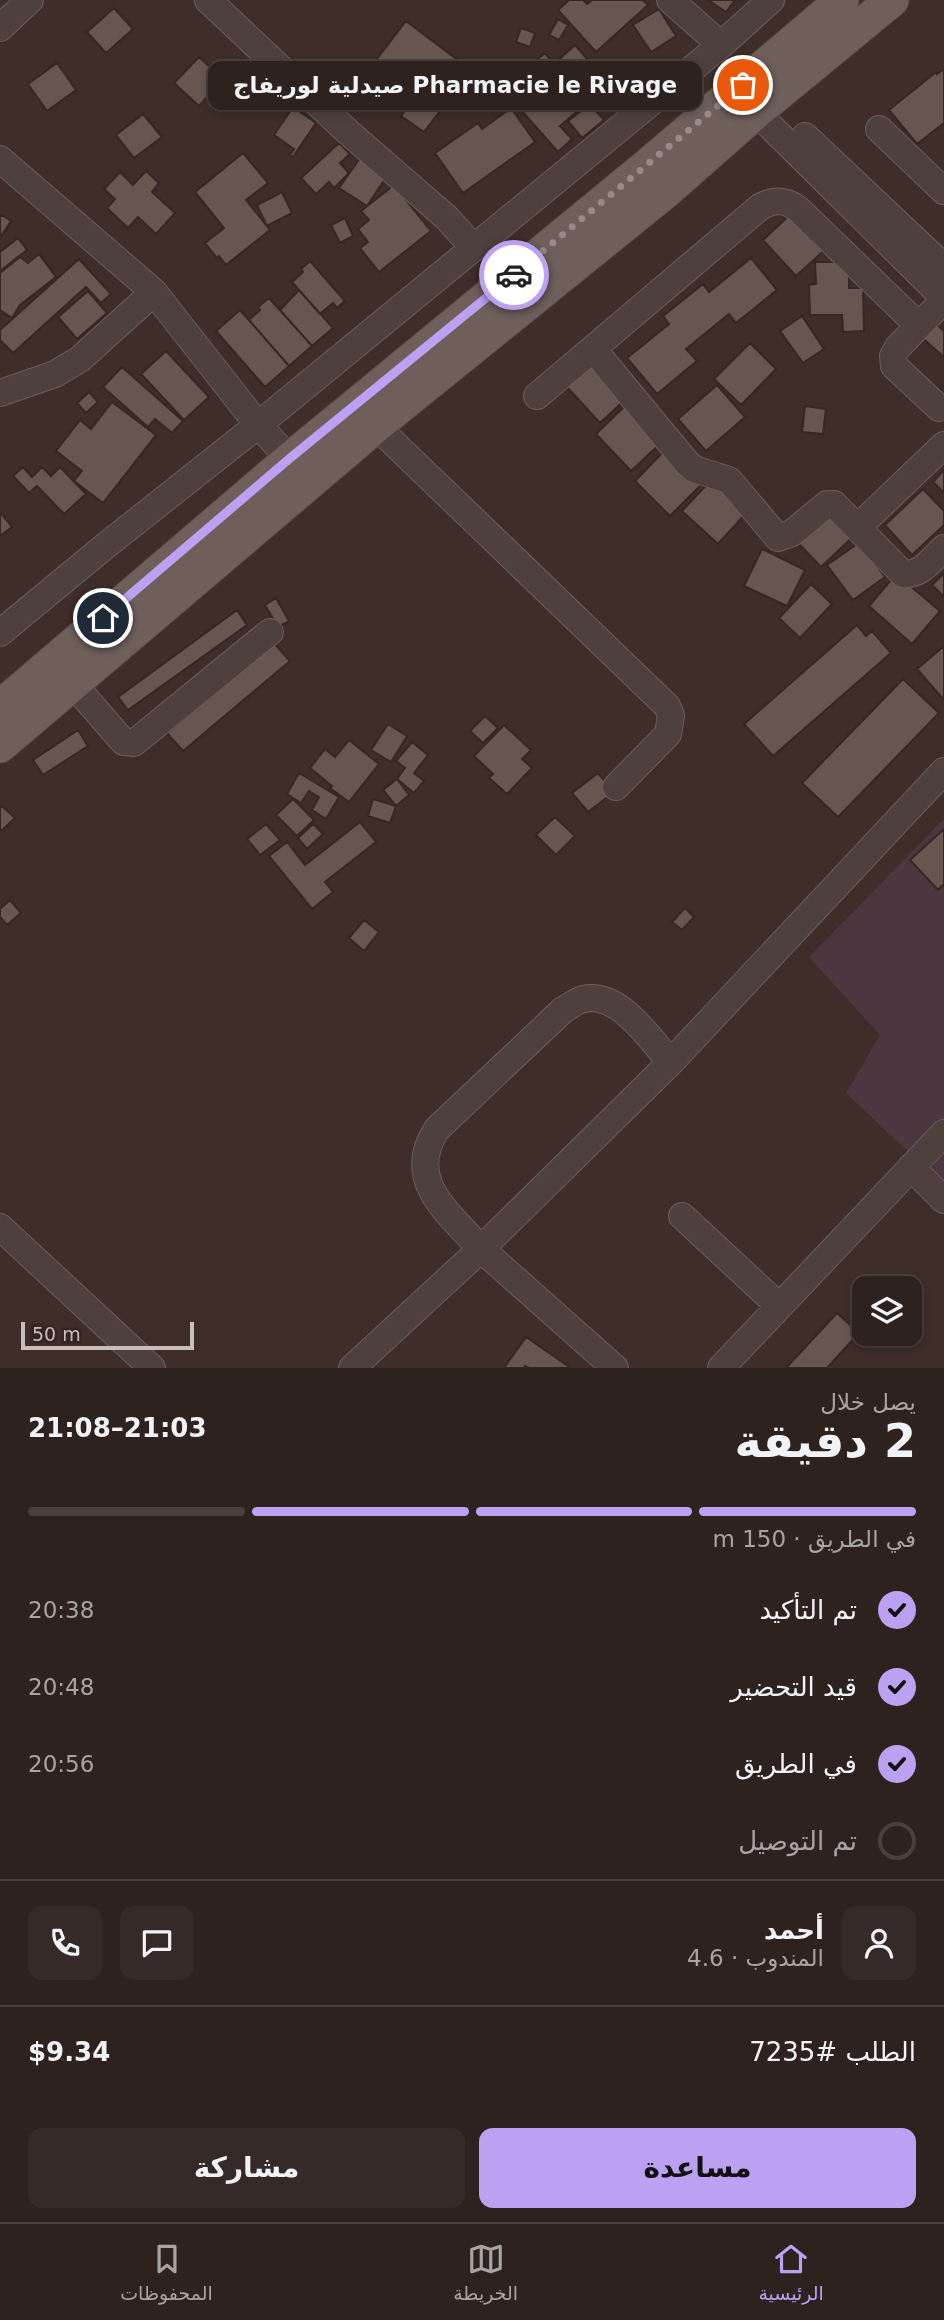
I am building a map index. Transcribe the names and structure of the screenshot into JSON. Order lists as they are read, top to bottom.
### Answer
{
  "places": ["Pharmacie le Rivage صيدلية لوريفاج"],
  "scale_bar": "50 m",
  "page": {
    "bubble": "Pharmacie le Rivage صيدلية لوريفاج",
    "scale": "50 m",
    "heading": ["2 دقيقة", "يصل خلال", "21:03–21:08"],
    "panel": [
      "أحمد",
      "المندوب · 4.6",
      "الطلب #7235",
      "$9.34"
    ],
    "bar": "في الطريق · 150 m",
    "list": [
      ["تم التأكيد", "20:38"],
      ["قيد التحضير", "20:48"],
      ["في الطريق", "20:56"],
      "تم التوصيل"
    ],
    "buttons": ["مساعدة", "مشاركة"],
    "tabs": ["الرئيسية", "الخريطة", "المحفوظات"]
  }
}
